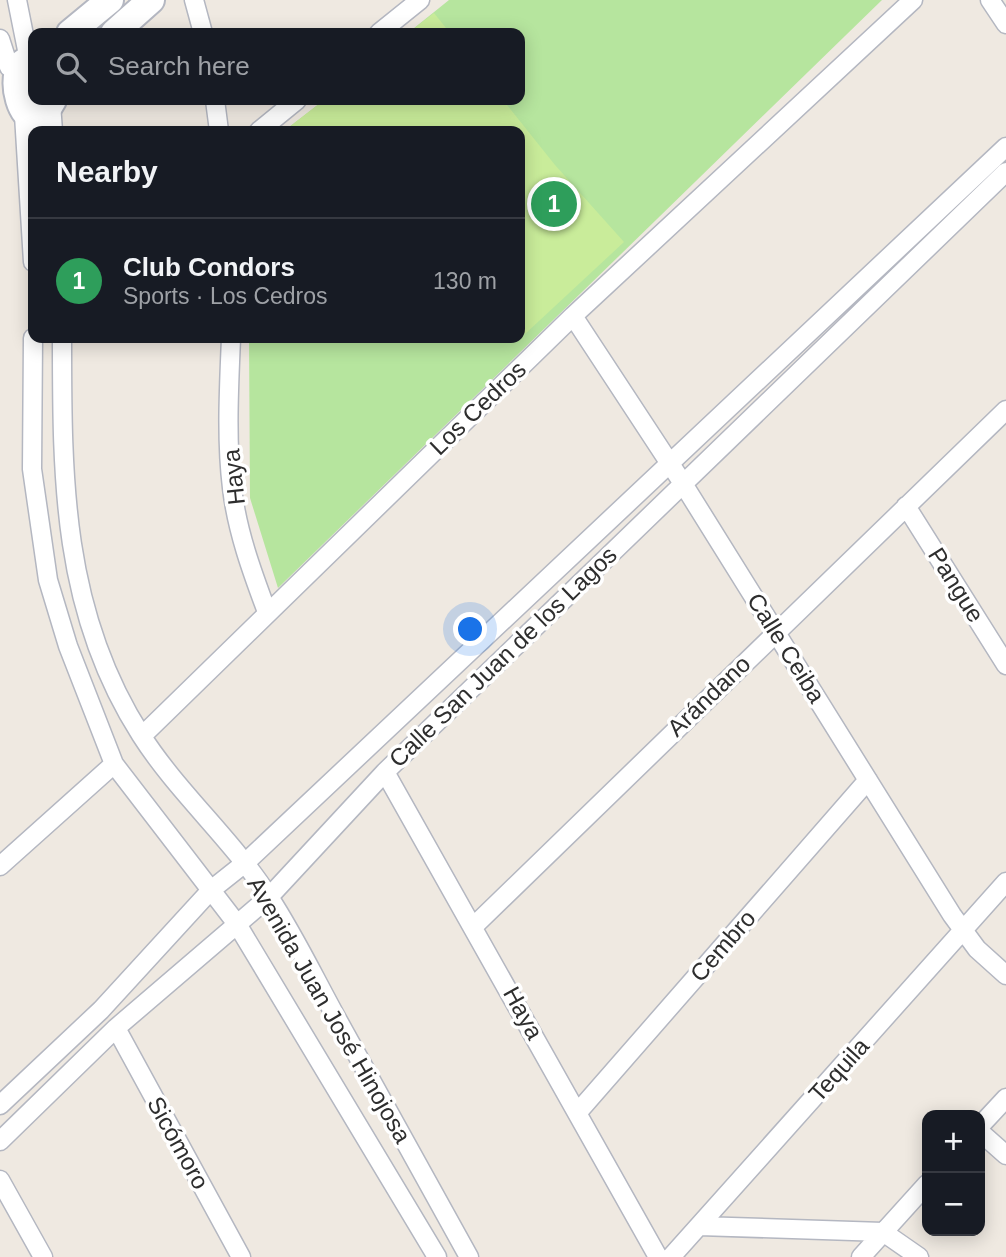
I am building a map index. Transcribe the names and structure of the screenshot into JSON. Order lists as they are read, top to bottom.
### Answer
{
  "streets": {
    "street": [
      "Los Cedros",
      "Haya",
      "Pangue",
      "Calle Ceiba",
      "Calle San Juan de los Lagos",
      "Arándano",
      "Cembro",
      "Avenida Juan José Hinojosa",
      "Tequila",
      "Sicómoro"
    ]
  },
  "crossings": [
    ["Los Cedros", "Haya"],
    ["Los Cedros", "Calle Ceiba"],
    ["Los Cedros", "Avenida Juan José Hinojosa"],
    ["Haya", "Calle San Juan de los Lagos"],
    ["Haya", "Arándano"],
    ["Haya", "Cembro"],
    ["Pangue", "Arándano"],
    ["Calle Ceiba", "Calle San Juan de los Lagos"],
    ["Calle Ceiba", "Arándano"],
    ["Calle Ceiba", "Cembro"],
    ["Calle Ceiba", "Tequila"],
    ["Calle San Juan de los Lagos", "Avenida Juan José Hinojosa"],
    ["Calle San Juan de los Lagos", "Sicómoro"]
  ],
  "page": {
    "search": "Search here",
    "heading": "Nearby",
    "pins": "1",
    "list": [
      {
        "mark": "1",
        "name": "Club Condors",
        "note": "Sports · Los Cedros",
        "value": "130 m"
      }
    ],
    "map_buttons": ["+", "−"]
  }
}
